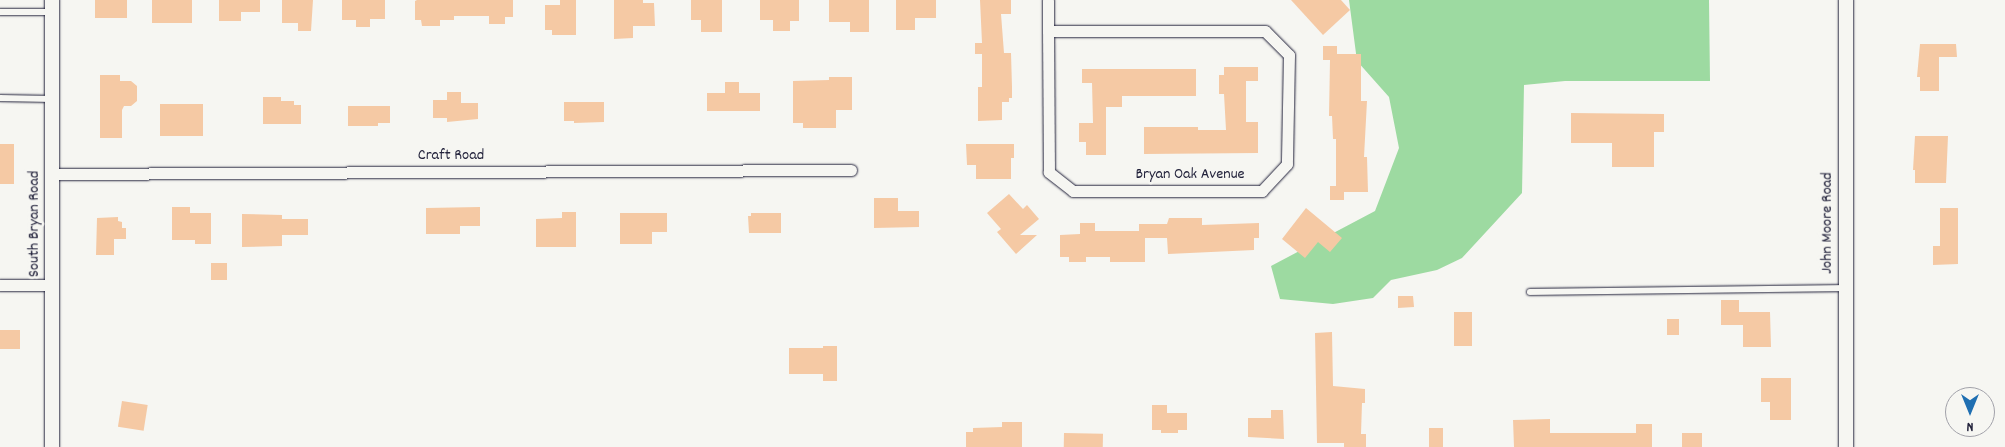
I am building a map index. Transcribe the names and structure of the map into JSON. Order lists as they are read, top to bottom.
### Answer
{
  "streets": {
    "street": [
      "Craft Road",
      "Bryan Oak Avenue",
      "John Moore Road",
      "South Bryan Road"
    ]
  },
  "crossings": [
    ["Craft Road", "South Bryan Road"]
  ],
  "north": "bottom"
}
